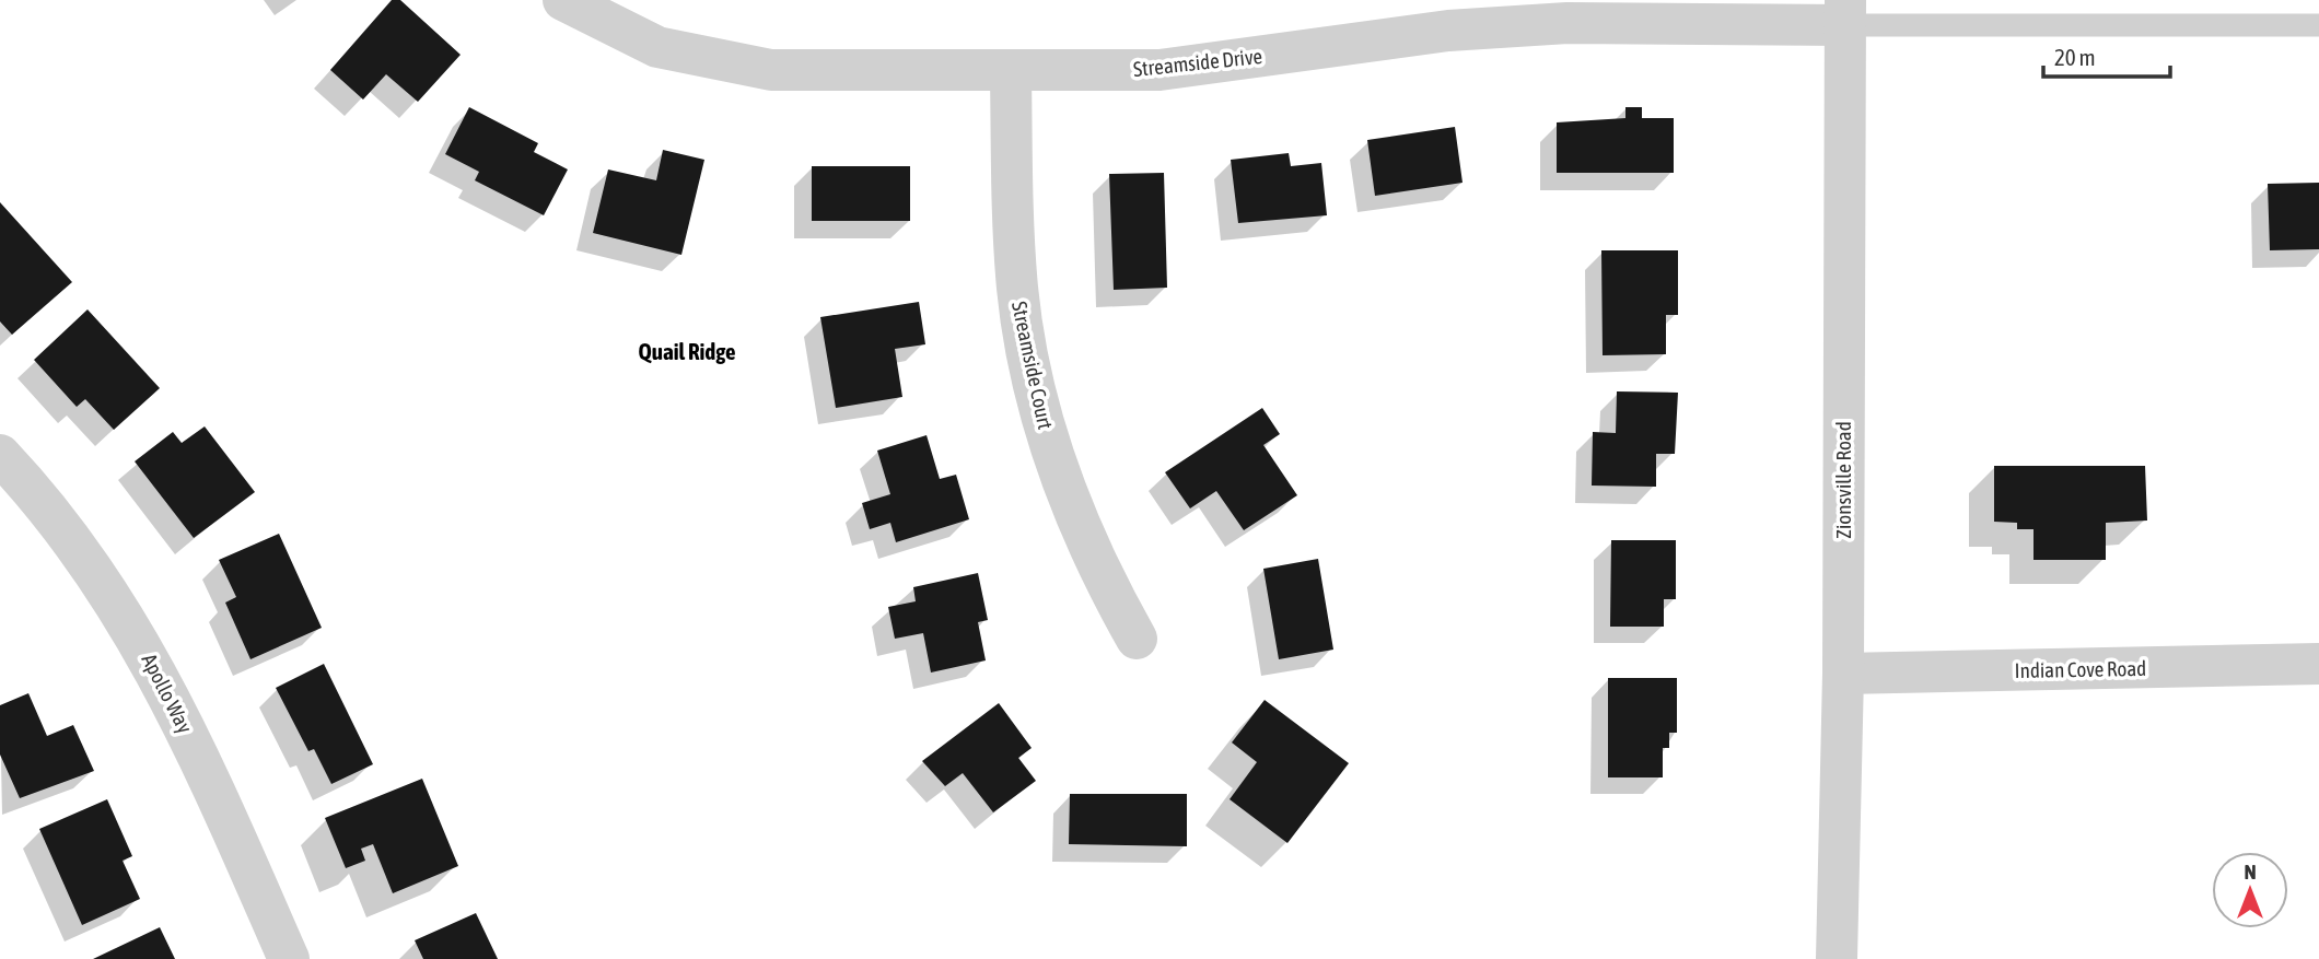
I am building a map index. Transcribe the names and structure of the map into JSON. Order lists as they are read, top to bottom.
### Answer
{
  "streets": {
    "street": [
      "Streamside Drive",
      "Streamside Court",
      "Zionsville Road",
      "Indian Cove Road",
      "Apollo Way"
    ]
  },
  "crossings": [
    ["Streamside Drive", "Streamside Court"],
    ["Streamside Drive", "Zionsville Road"],
    ["Zionsville Road", "Indian Cove Road"]
  ],
  "districts": ["Quail Ridge"],
  "scale_bar": "20 m",
  "north": "top"
}
